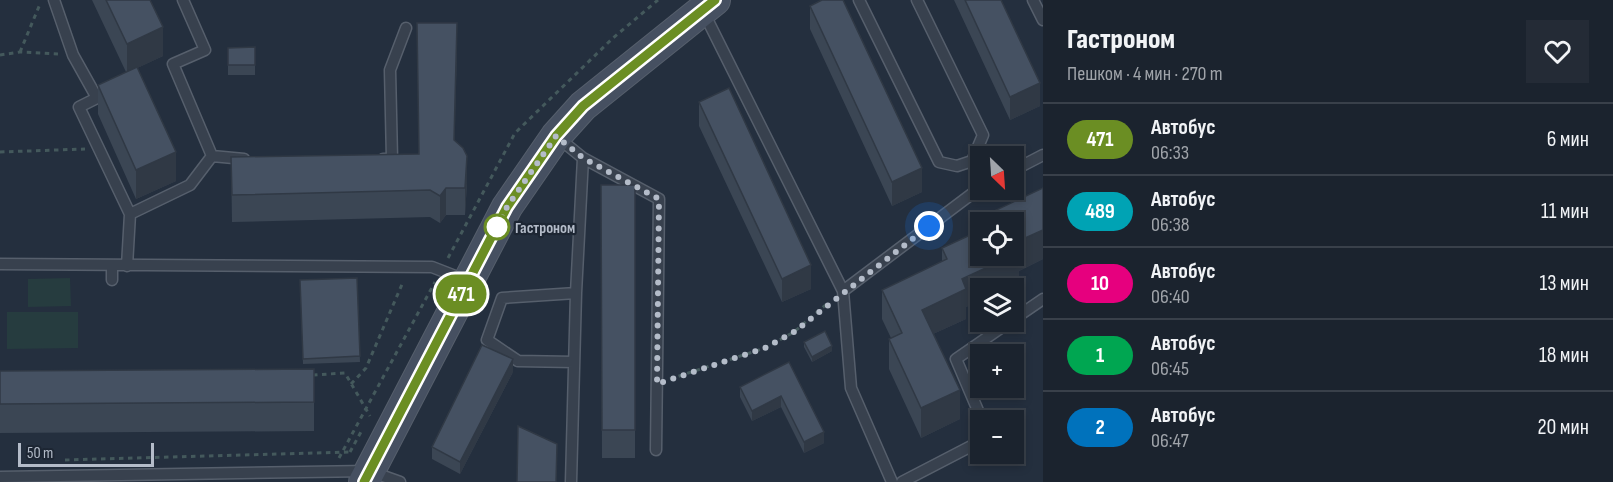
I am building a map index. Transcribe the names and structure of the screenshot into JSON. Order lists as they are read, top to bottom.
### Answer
{
  "places": ["Гастроном"],
  "lines": ["bus line 471"],
  "scale_bar": "50 m",
  "north": "bottom right",
  "page": {
    "on_map": "471",
    "heading": ["Гастроном", "Пешком · 4 мин · 270 m"],
    "list": [
      {
        "mark": "471",
        "name": "Автобус",
        "note": "06:33",
        "value": "6 мин"
      },
      {
        "mark": "489",
        "name": "Автобус",
        "note": "06:38",
        "value": "11 мин"
      },
      {
        "mark": "10",
        "name": "Автобус",
        "note": "06:40",
        "value": "13 мин"
      },
      {
        "mark": "1",
        "name": "Автобус",
        "note": "06:45",
        "value": "18 мин"
      },
      {
        "mark": "2",
        "name": "Автобус",
        "note": "06:47",
        "value": "20 мин"
      }
    ],
    "map_buttons": ["+", "−"],
    "scale": "50 m"
  }
}
